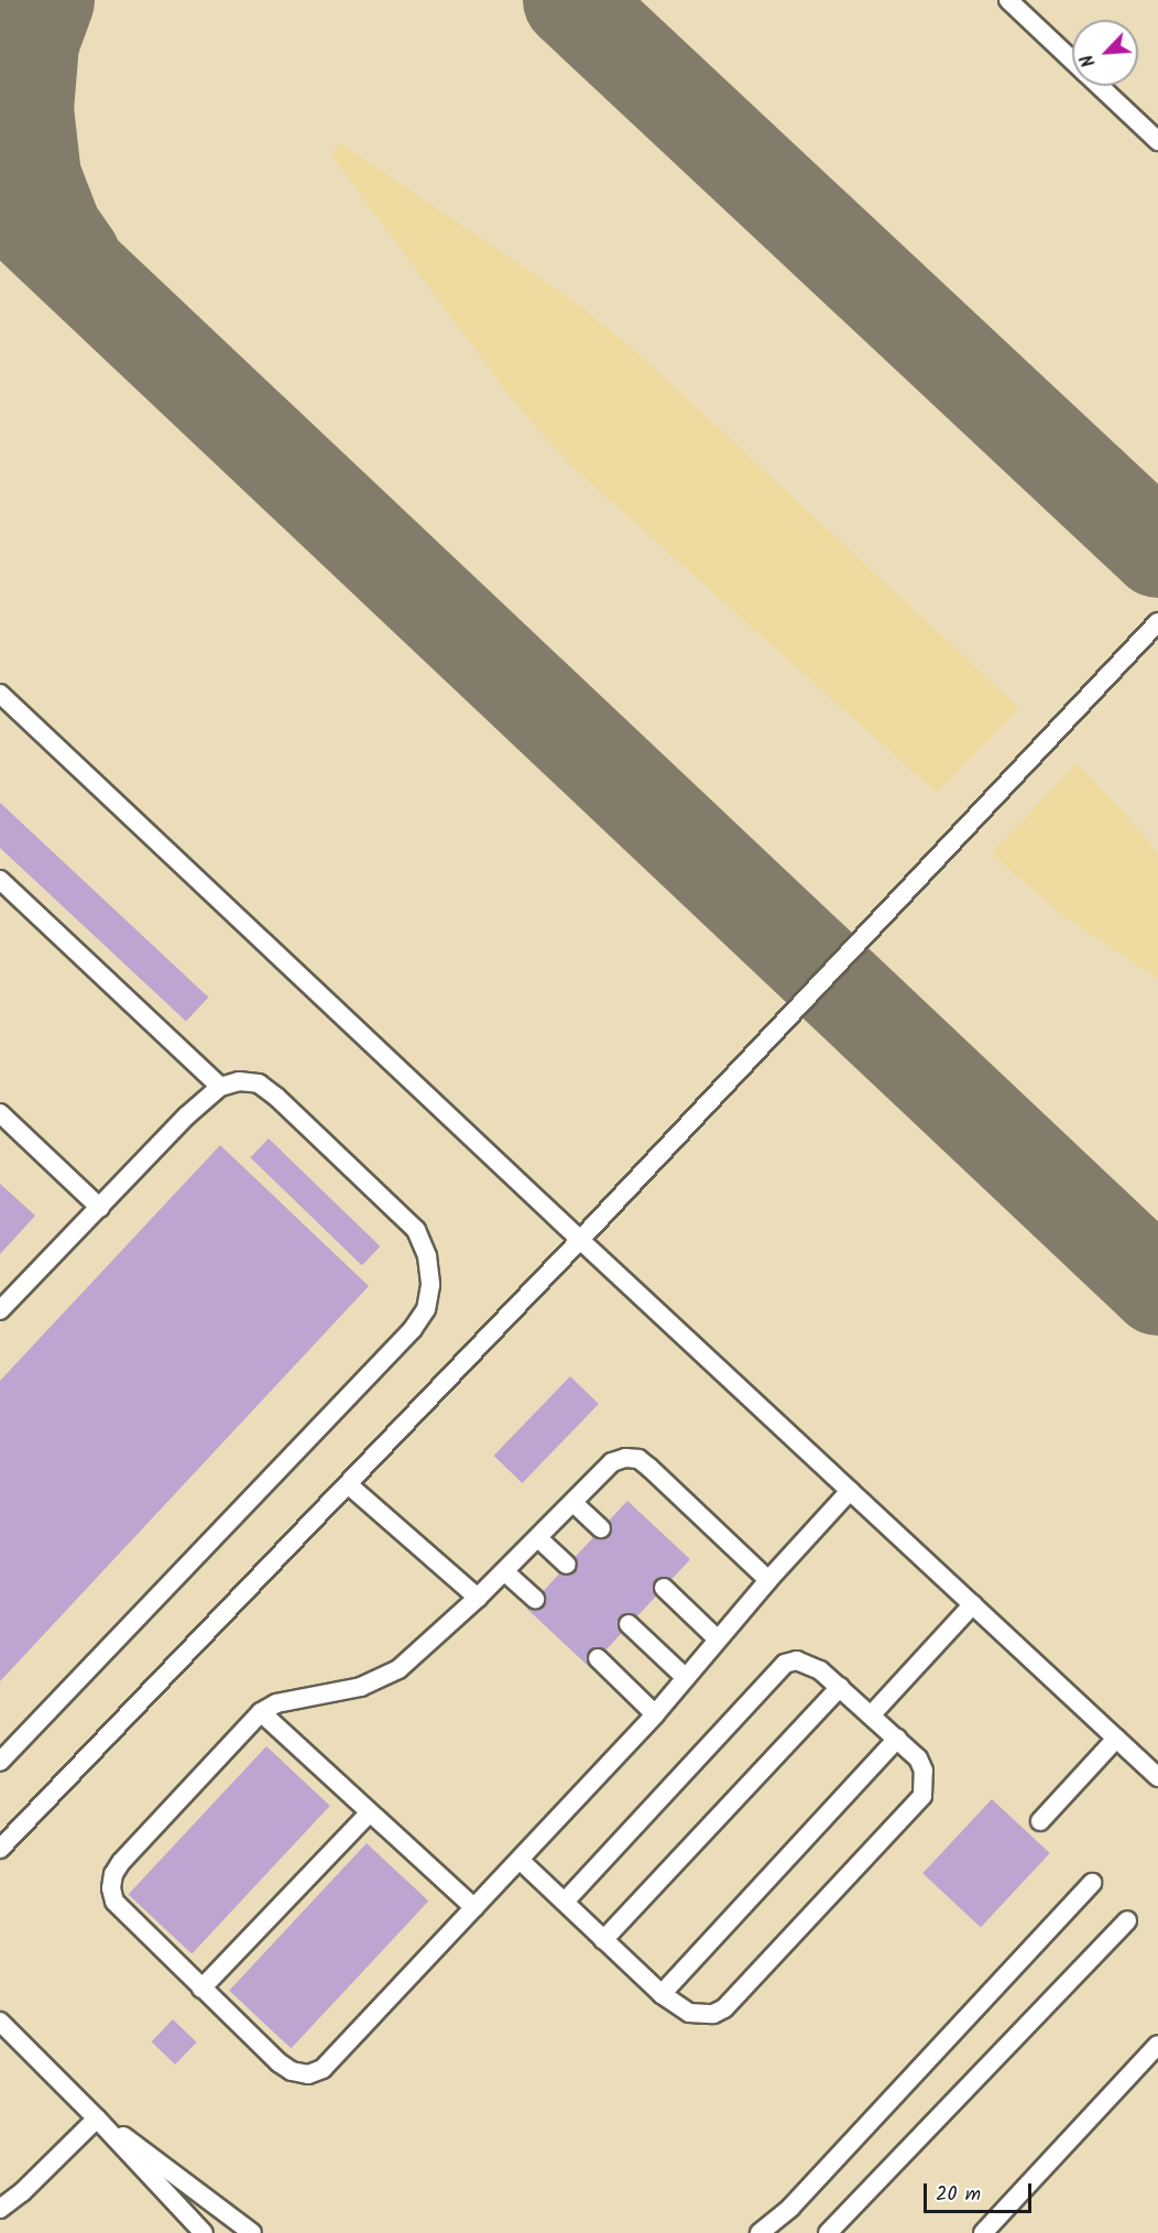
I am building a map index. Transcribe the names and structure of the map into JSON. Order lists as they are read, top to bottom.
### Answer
{
  "scale_bar": "20 m",
  "north": "bottom left"
}
